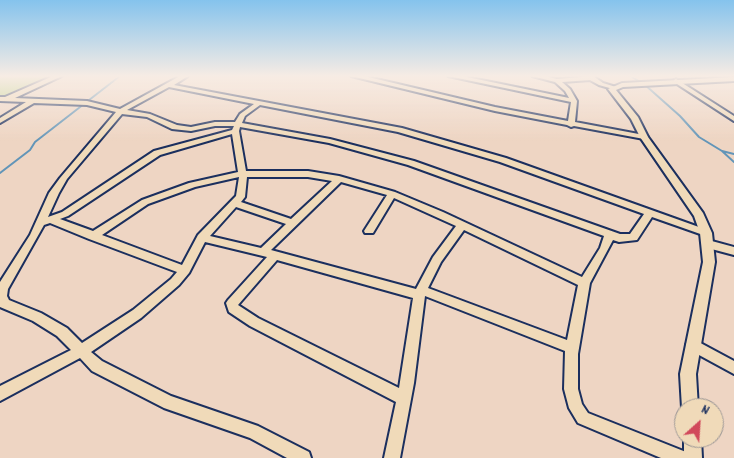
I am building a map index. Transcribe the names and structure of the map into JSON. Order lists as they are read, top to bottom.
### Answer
{
  "north": "top right"
}
